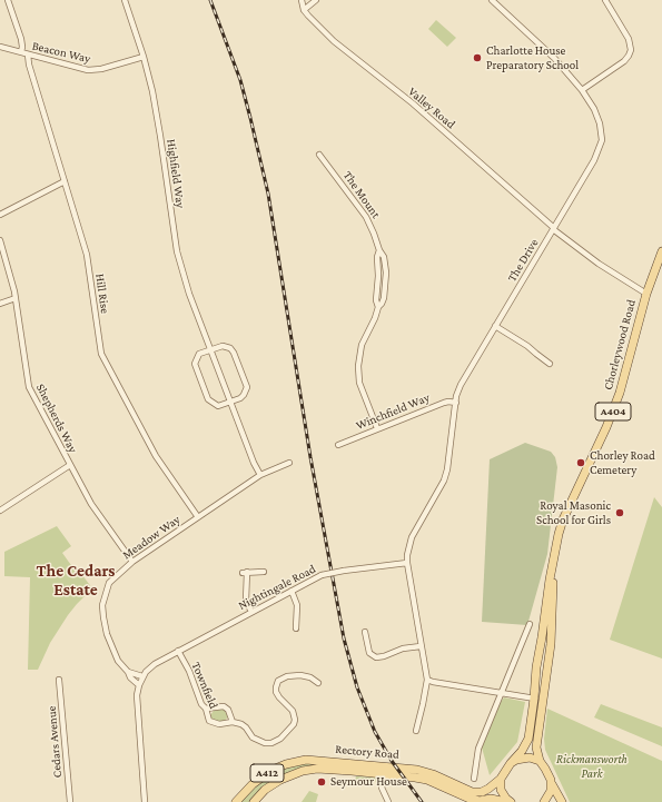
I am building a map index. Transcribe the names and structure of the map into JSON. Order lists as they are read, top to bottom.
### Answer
{
  "streets": {
    "main road": [
      "Chorleywood Road",
      "A404",
      "Rectory Road",
      "A412"
    ],
    "street": [
      "Beacon Way",
      "Valley Road",
      "Highfield Way",
      "The Mount",
      "The Drive",
      "Hill Rise",
      "Winchfield Way",
      "Shepherds Way",
      "Meadow Way",
      "Nightingale Road",
      "Townfield",
      "Cedars Avenue"
    ]
  },
  "crossings": [
    ["Beacon Way", "Highfield Way"],
    ["Beacon Way", "Hill Rise"],
    ["Valley Road", "The Drive"],
    ["Valley Road", "Chorleywood Road"],
    ["Highfield Way", "Meadow Way"],
    ["The Mount", "Winchfield Way"],
    ["The Drive", "Winchfield Way"],
    ["The Drive", "Nightingale Road"],
    ["Hill Rise", "Meadow Way"],
    ["Chorleywood Road", "A404"],
    ["Shepherds Way", "Meadow Way"],
    ["Meadow Way", "Nightingale Road"],
    ["Nightingale Road", "Townfield"]
  ],
  "districts": ["The Cedars Estate"],
  "parks": ["Rickmansworth Park"],
  "places": [
    "Charlotte House Preparatory School",
    "Chorley Road Cemetery",
    "Royal Masonic School for Girls",
    "Seymour House"
  ]
}
